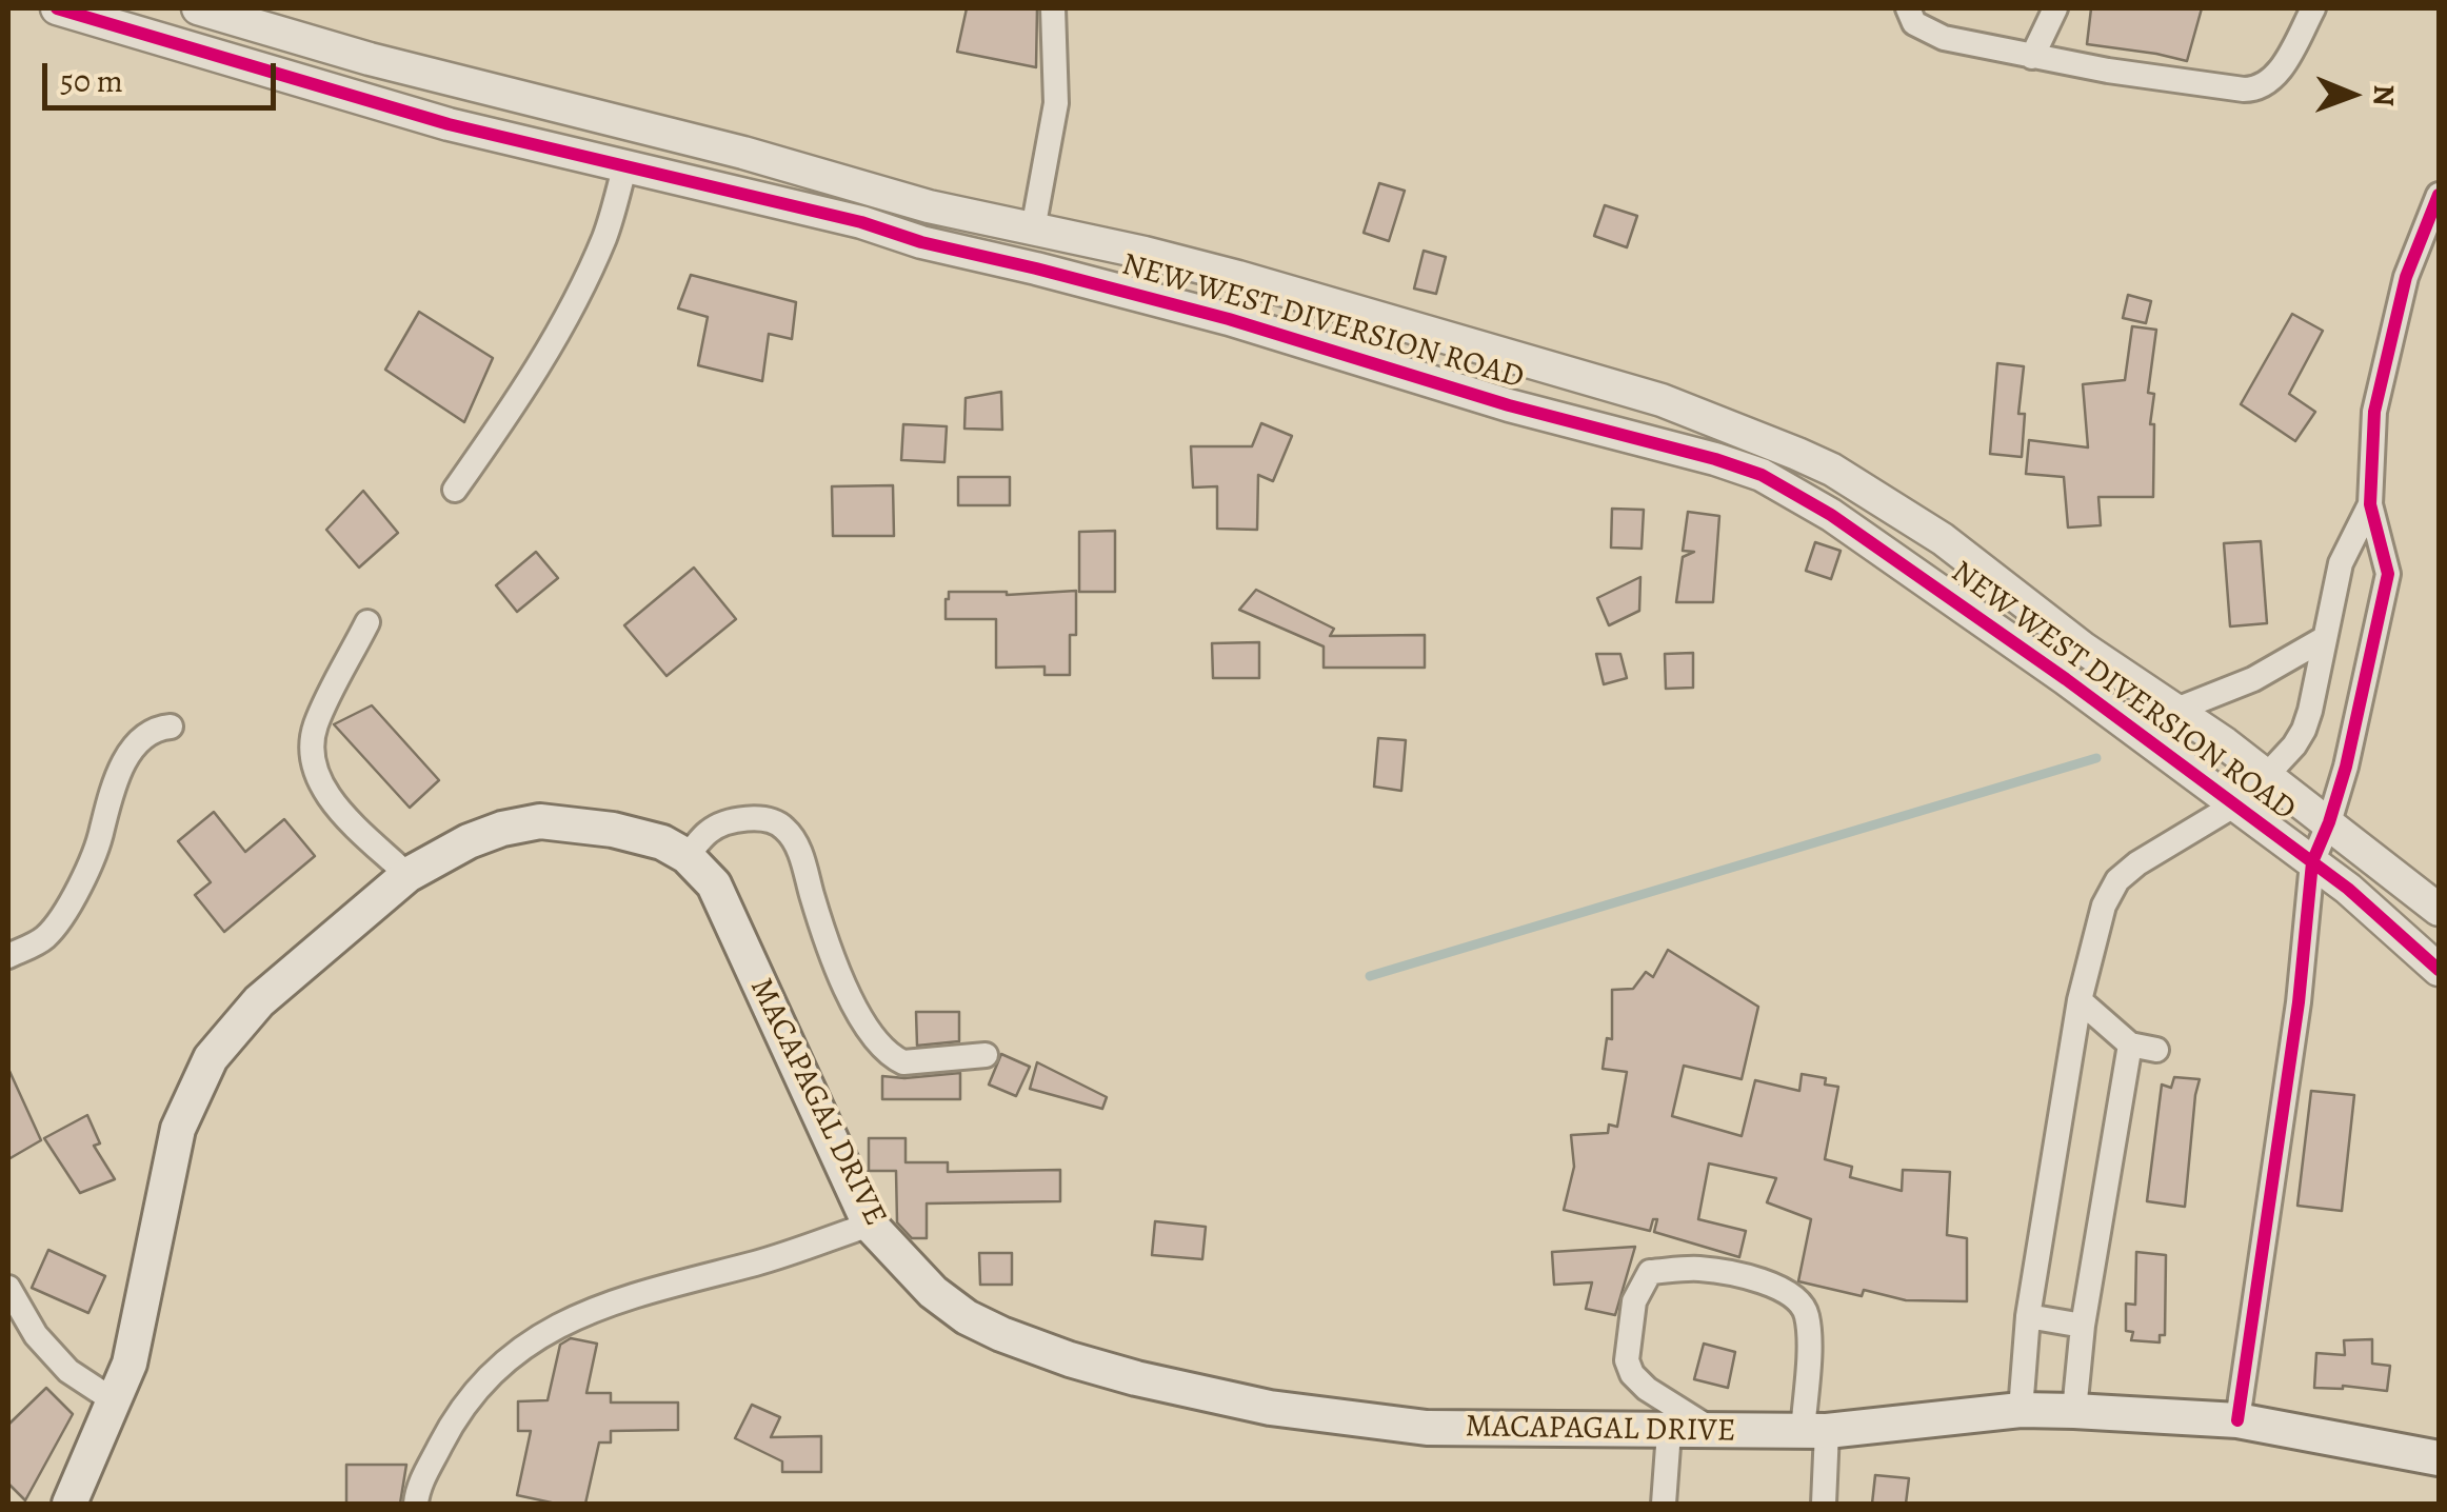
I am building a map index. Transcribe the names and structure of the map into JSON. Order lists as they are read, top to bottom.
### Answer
{
  "streets": {
    "main road": ["MACAPAGAL DRIVE"],
    "street": ["NEW WEST DIVERSION ROAD"]
  },
  "scale_bar": "50 m",
  "north": "right"
}
